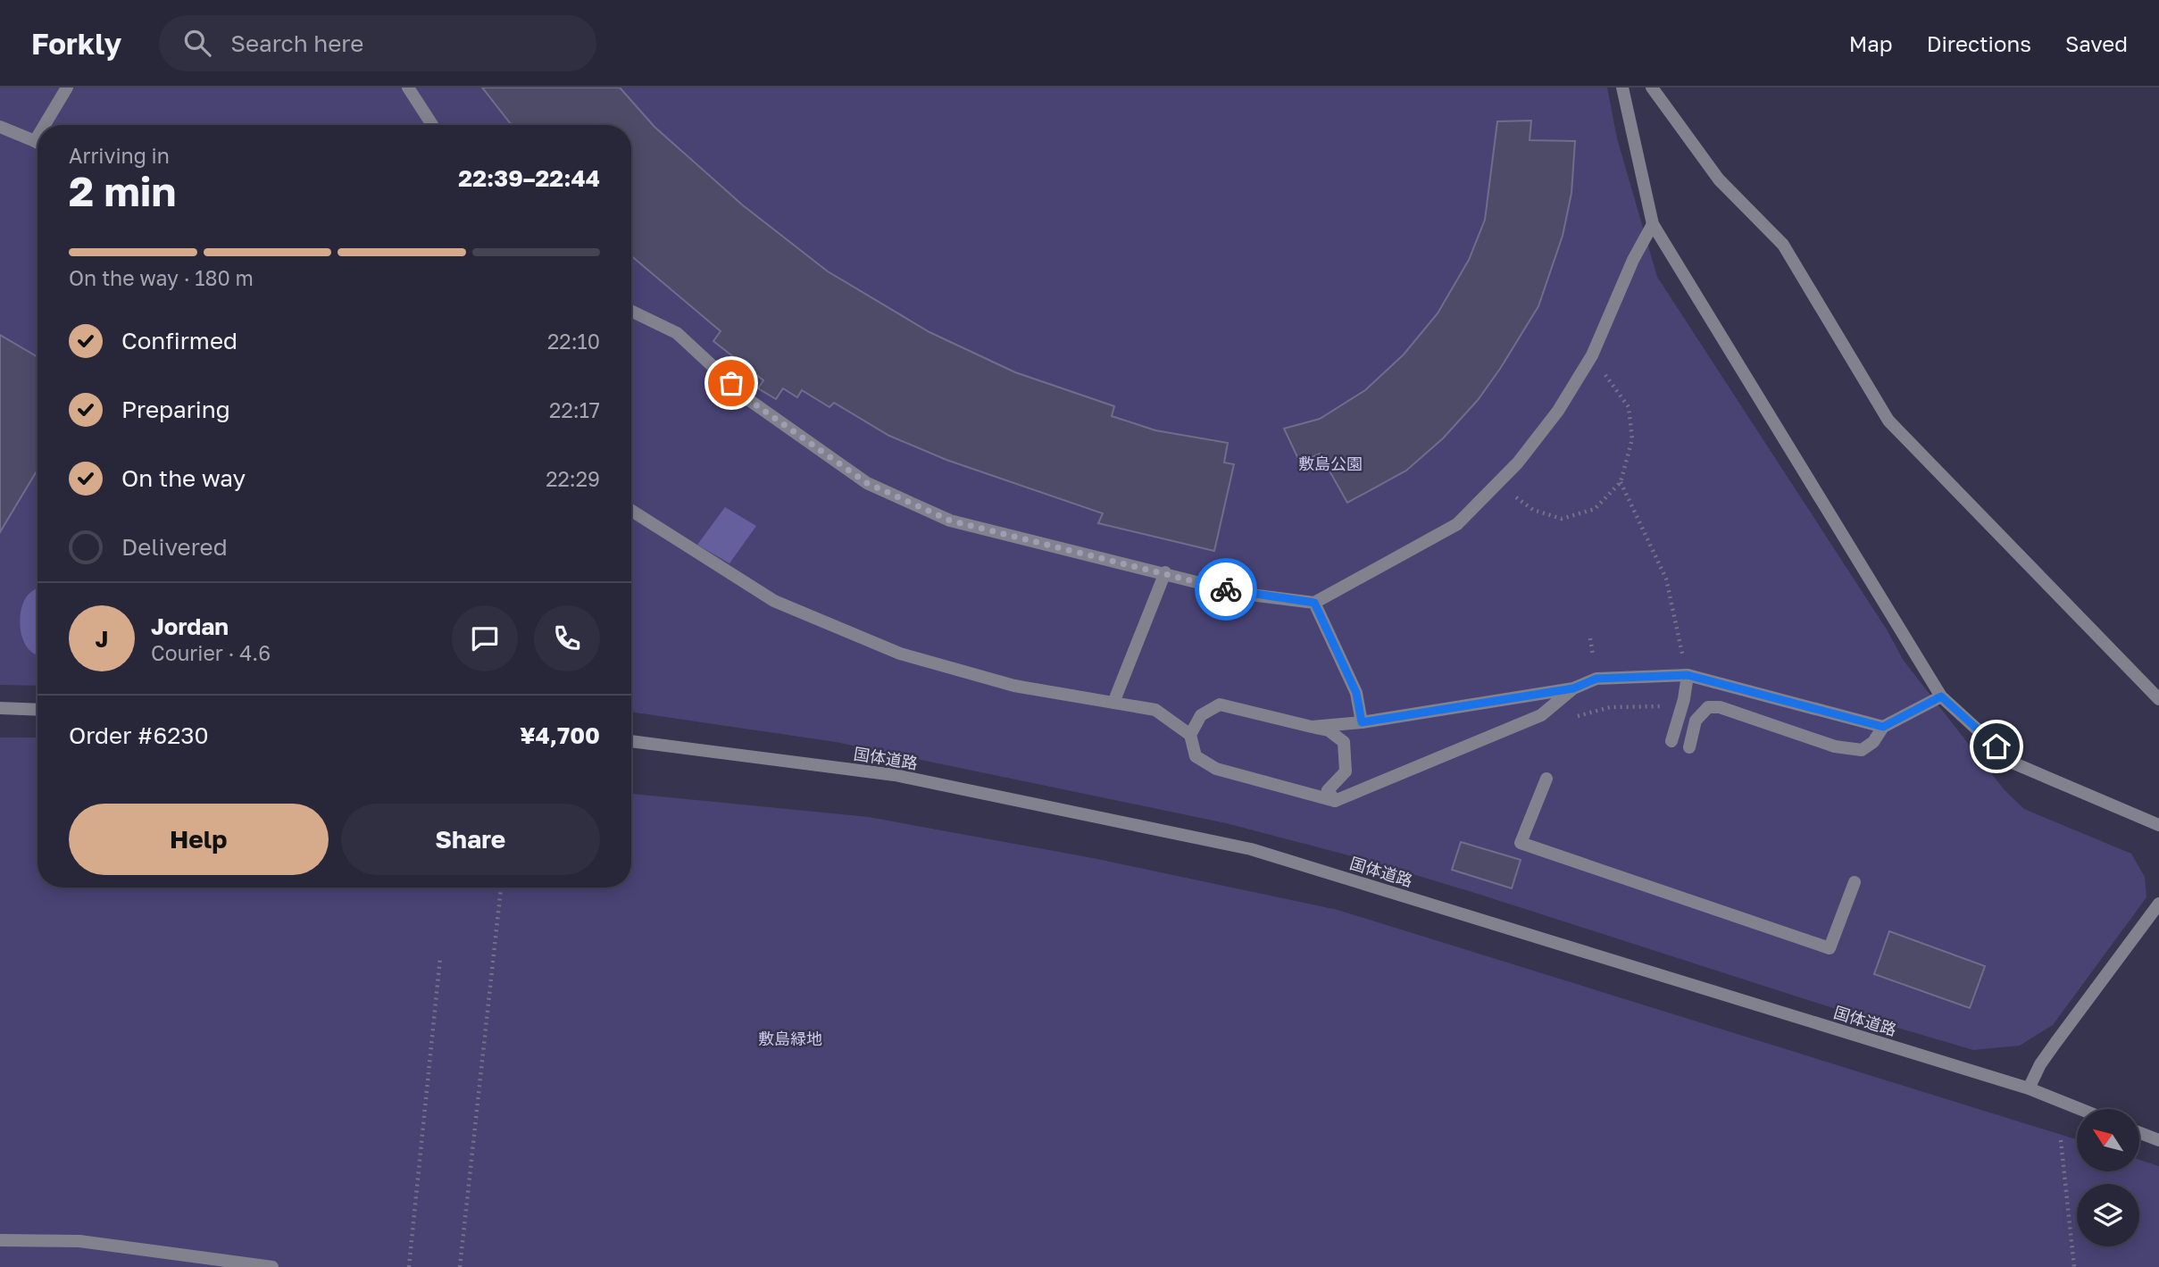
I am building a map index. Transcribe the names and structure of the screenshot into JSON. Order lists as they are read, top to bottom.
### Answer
{
  "streets": {
    "street": ["国体道路"]
  },
  "parks": ["敷島公園", "敷島緑地"],
  "north": "top left",
  "page": {
    "header": "Forkly",
    "search": "Search here",
    "nav": ["Map", "Directions", "Saved"],
    "heading": ["2 min", "Arriving in", "22:39–22:44"],
    "panel": [
      "Jordan",
      "Courier · 4.6",
      "Order #6230",
      "¥4,700"
    ],
    "bar": "On the way · 180 m",
    "list": [
      ["Confirmed", "22:10"],
      ["Preparing", "22:17"],
      ["On the way", "22:29"],
      "Delivered"
    ],
    "round": "J",
    "buttons": ["Help", "Share"]
  }
}
